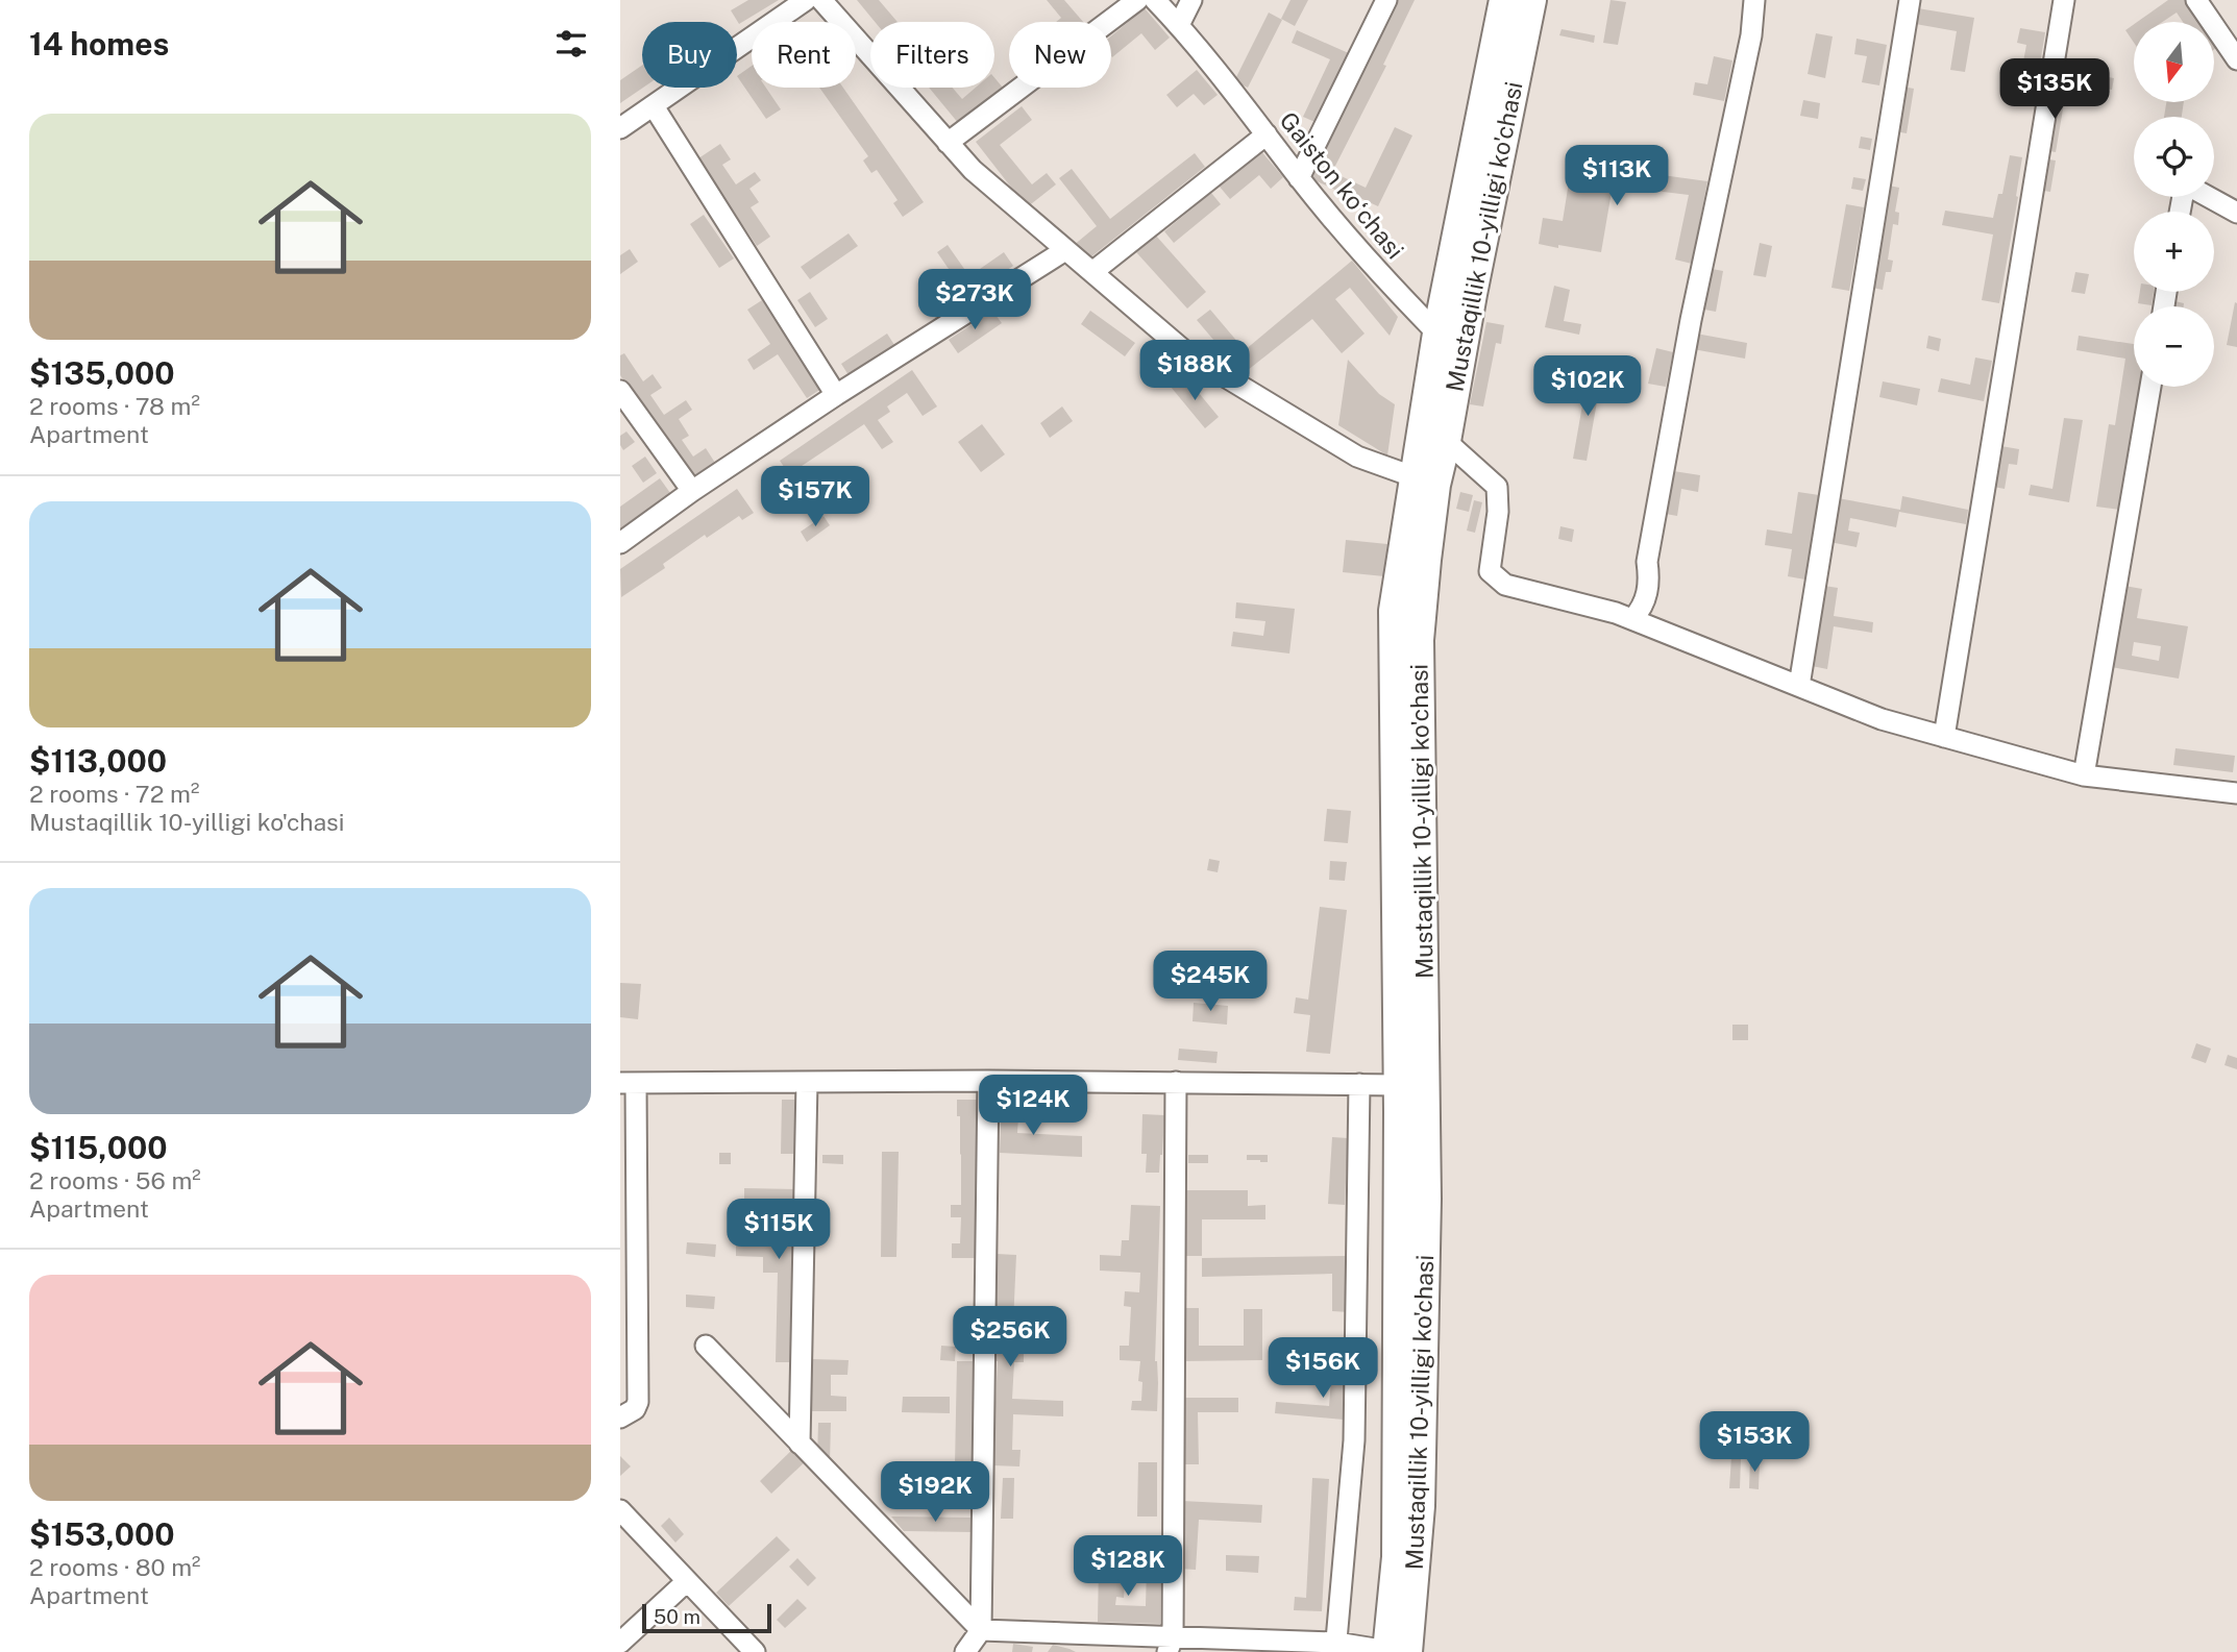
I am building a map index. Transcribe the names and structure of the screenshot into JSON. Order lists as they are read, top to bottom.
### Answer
{
  "streets": {
    "main road": ["Mustaqillik 10-yilligi ko'chasi"],
    "street": ["Gaiston koʻchasi"]
  },
  "crossings": [
    ["Gaiston koʻchasi", "Mustaqillik 10-yilligi ko'chasi"]
  ],
  "scale_bar": "50 m",
  "north": "bottom",
  "page": {
    "heading": "14 homes",
    "map_buttons": ["+", "−"],
    "chip": [
      "Buy",
      "Rent",
      "Filters",
      "New"
    ],
    "price": [
      "$135K",
      "$113K",
      "$273K",
      "$188K",
      "$102K",
      "$157K",
      "$245K",
      "$124K",
      "$115K",
      "$256K",
      "$156K",
      "$153K",
      "$192K",
      "$128K"
    ],
    "list": [
      {
        "name": "$135,000",
        "note": "2 rooms · 78 m² · Apartment"
      },
      {
        "name": "$113,000",
        "note": "2 rooms · 72 m² · Mustaqillik 10-yilligi ko'chasi"
      },
      {
        "name": "$115,000",
        "note": "2 rooms · 56 m² · Apartment"
      },
      {
        "name": "$153,000",
        "note": "2 rooms · 80 m² · Apartment"
      }
    ],
    "scale": "50 m"
  }
}
